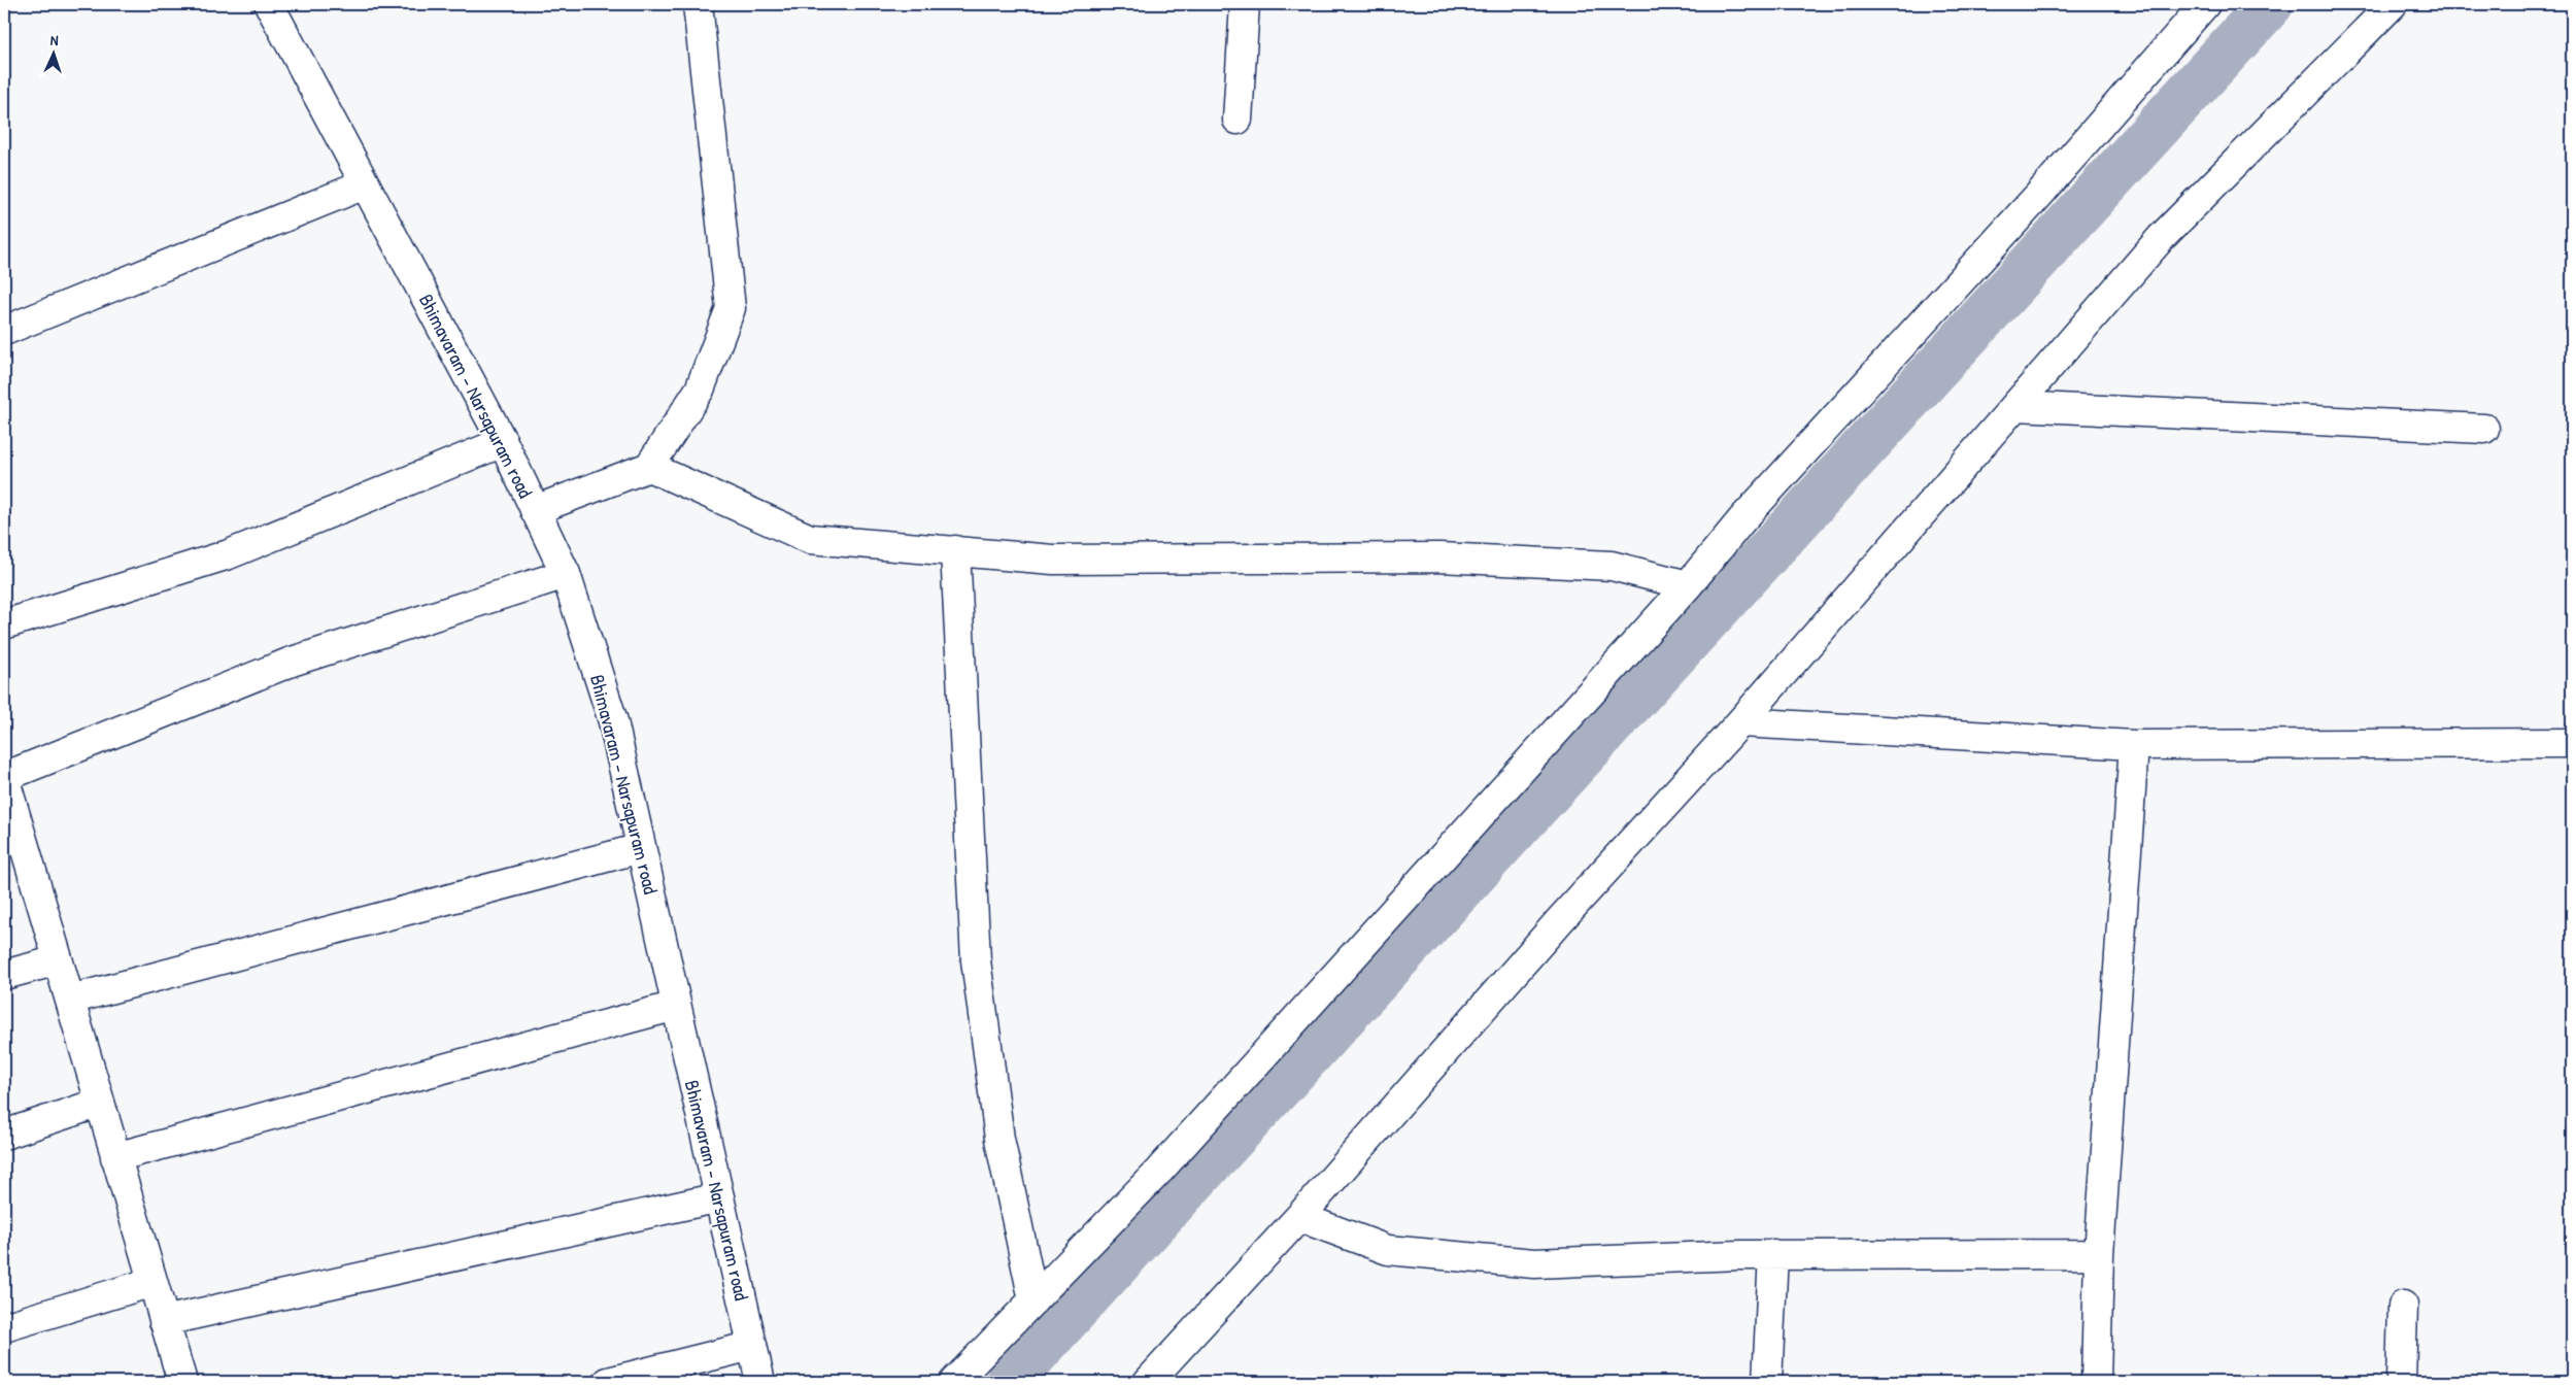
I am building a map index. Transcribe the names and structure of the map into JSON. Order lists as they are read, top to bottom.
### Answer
{
  "streets": {
    "street": ["Bhimavaram - Narsapuram road"]
  },
  "north": "top"
}
